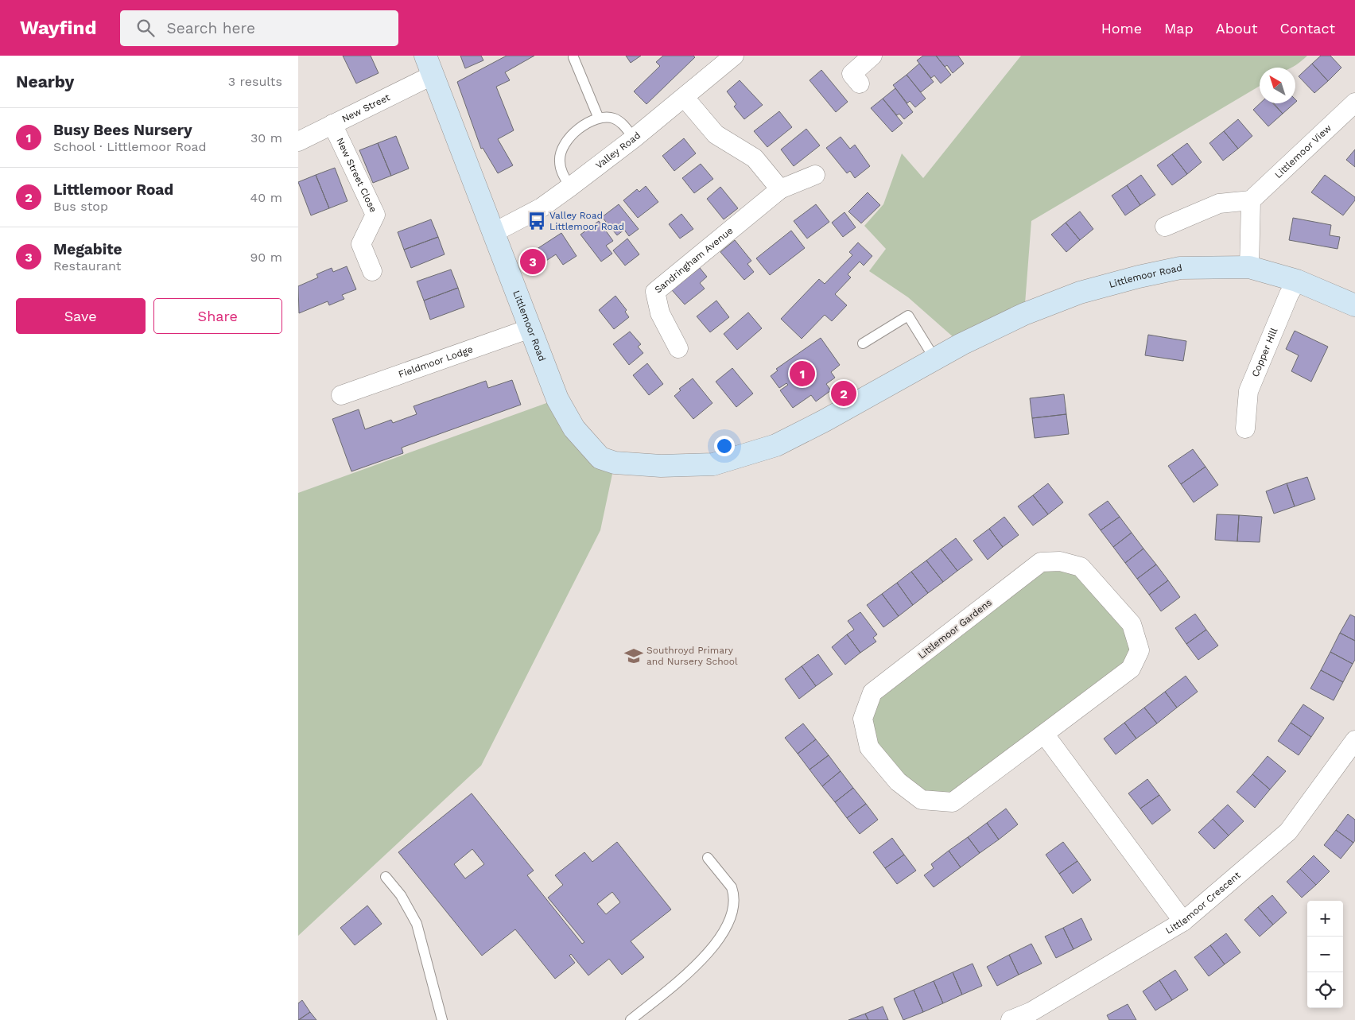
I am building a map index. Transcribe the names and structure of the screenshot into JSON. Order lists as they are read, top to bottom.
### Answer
{
  "streets": {
    "street": [
      "New Street",
      "Valley Road",
      "Littlemoor View",
      "New Street Close",
      "Sandringham Avenue",
      "Littlemoor Road",
      "Copper Hill",
      "Fieldmoor Lodge",
      "Littlemoor Gardens",
      "Littlemoor Crescent"
    ]
  },
  "crossings": [
    ["New Street", "New Street Close"],
    ["New Street", "Littlemoor Road"],
    ["Valley Road", "Littlemoor Road"],
    ["Littlemoor Road", "Copper Hill"],
    ["Littlemoor Road", "Fieldmoor Lodge"]
  ],
  "places": {
    "bus stop": ["Valley Road Littlemoor Road"],
    "school or university": ["Southroyd Primary and Nursery School"]
  },
  "north": "top left",
  "page": {
    "header": "Wayfind",
    "search": "Search here",
    "nav": [
      "Home",
      "Map",
      "About",
      "Contact"
    ],
    "heading": ["Nearby", "3 results"],
    "list": [
      {
        "mark": "1",
        "name": "Busy Bees Nursery",
        "note": "School · Littlemoor Road",
        "value": "30 m"
      },
      {
        "mark": "2",
        "name": "Littlemoor Road",
        "note": "Bus stop",
        "value": "40 m"
      },
      {
        "mark": "3",
        "name": "Megabite",
        "note": "Restaurant",
        "value": "90 m"
      }
    ],
    "pins": ["3", "1", "2"],
    "buttons": ["Save", "Share"],
    "map_buttons": ["+", "−"]
  }
}
